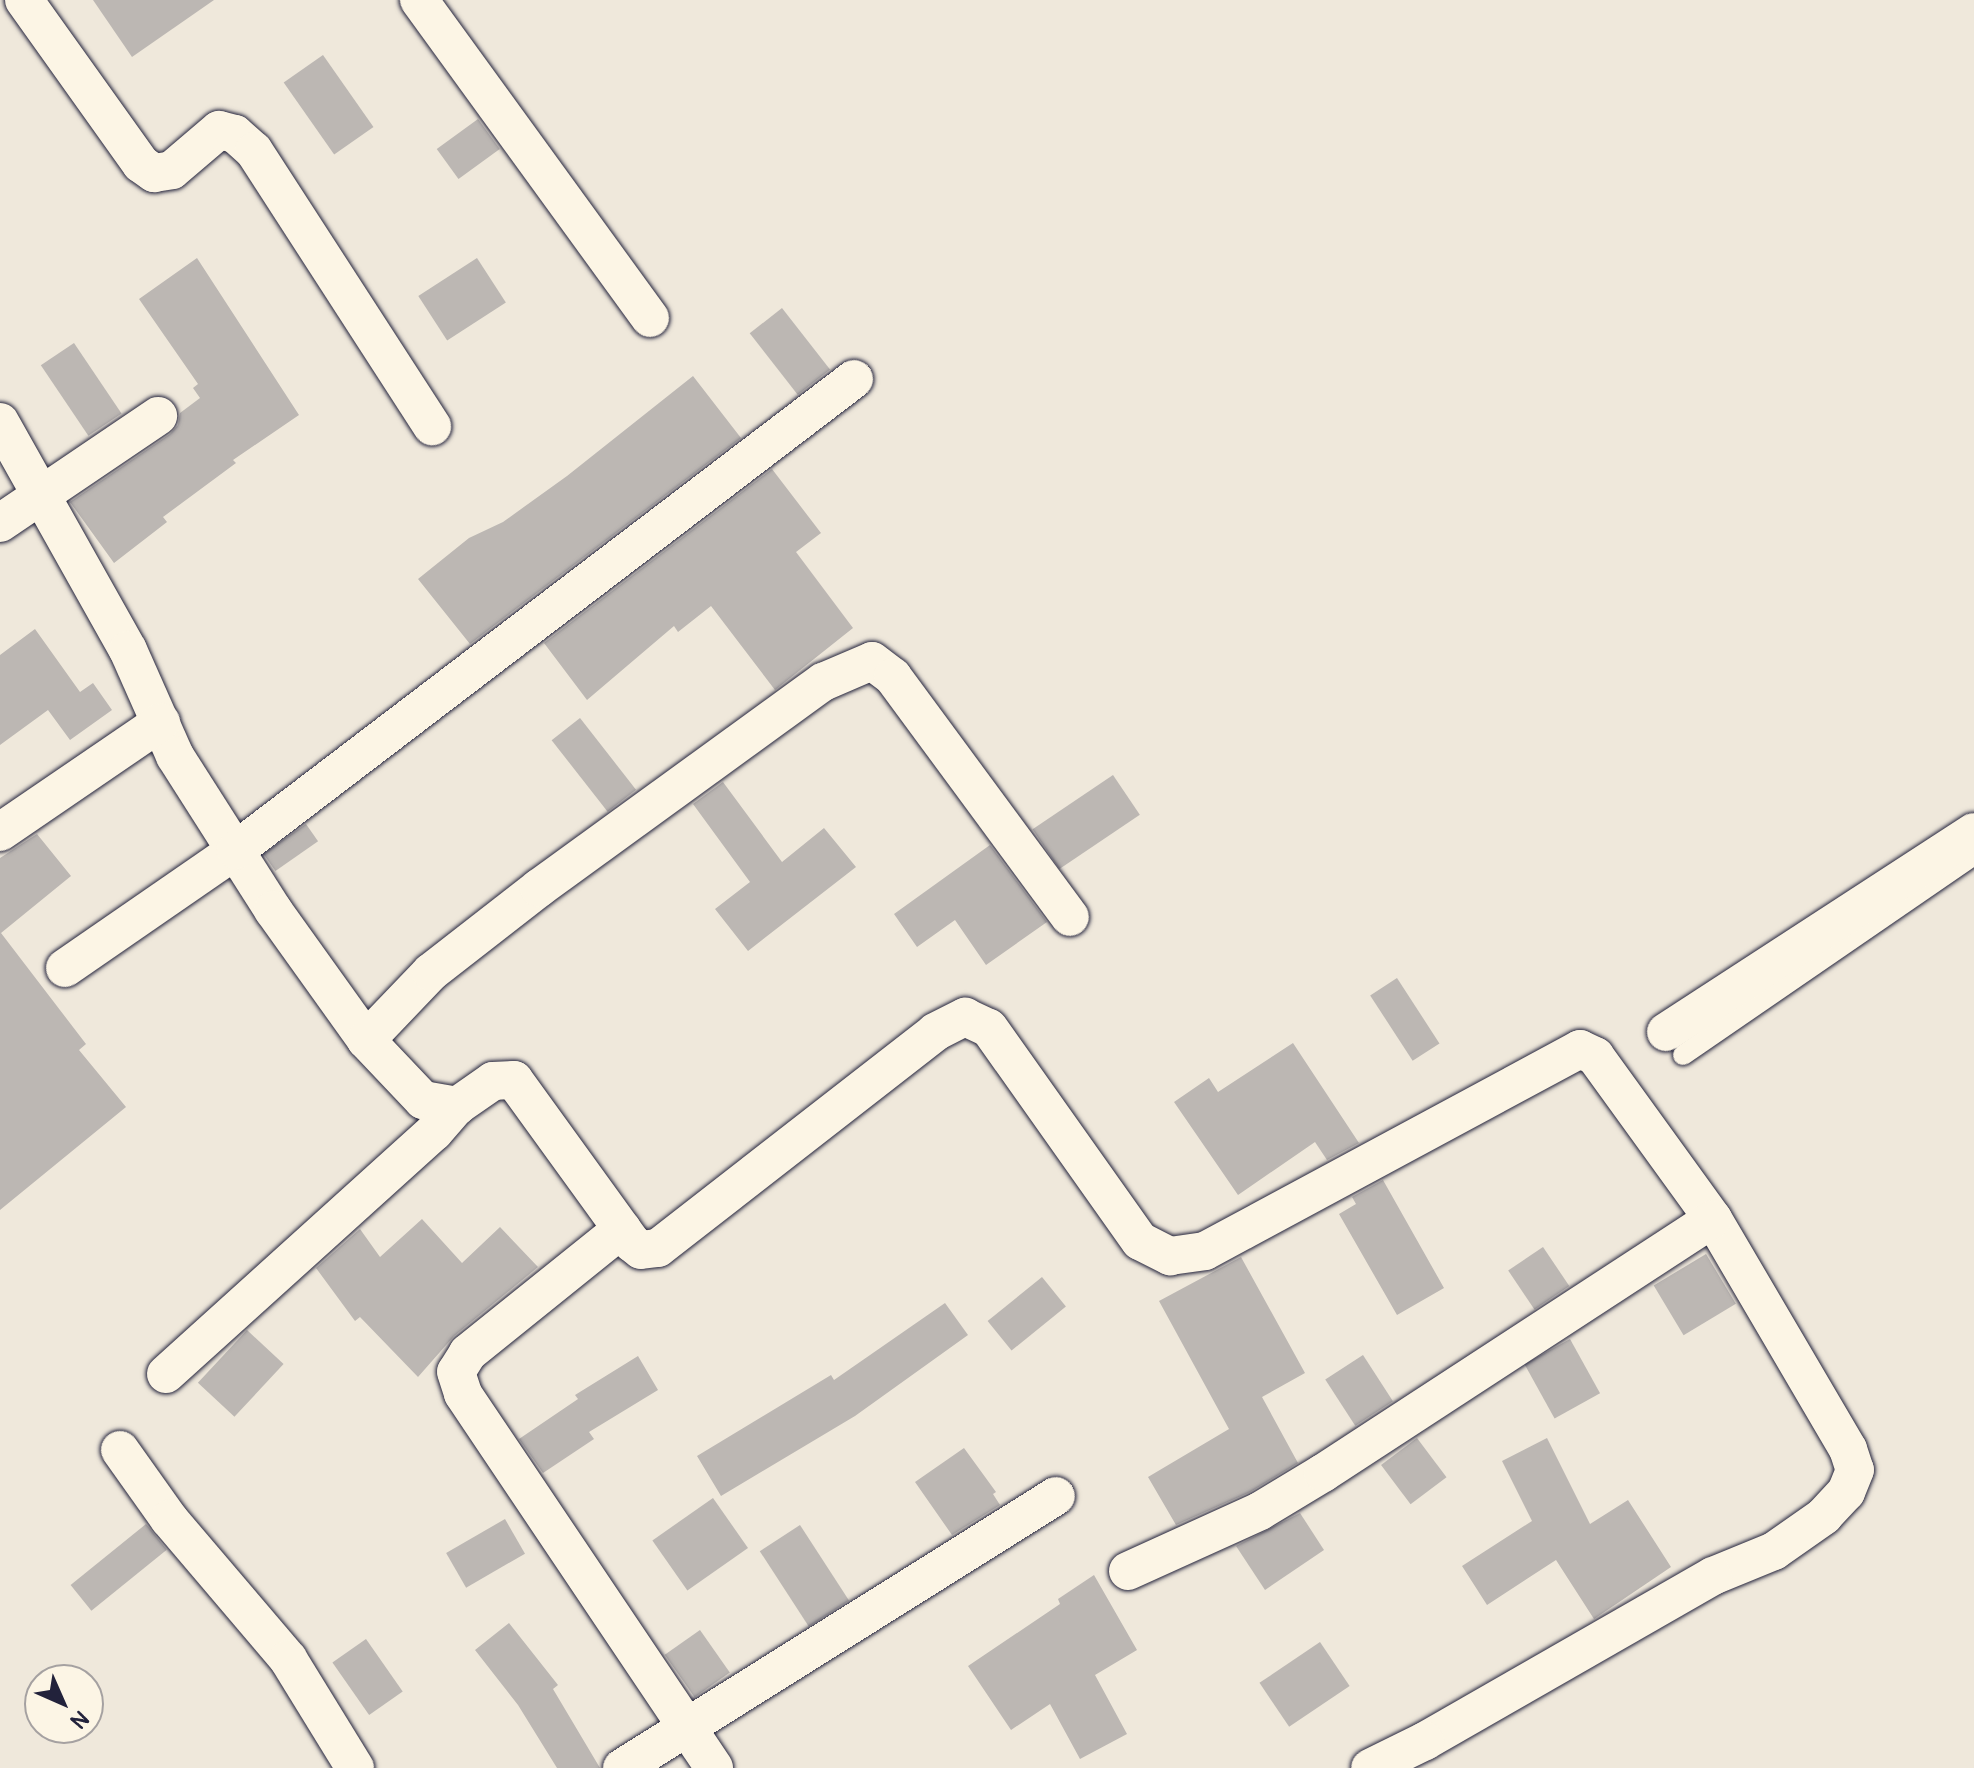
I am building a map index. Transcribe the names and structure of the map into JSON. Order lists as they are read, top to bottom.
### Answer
{
  "north": "bottom right"
}
